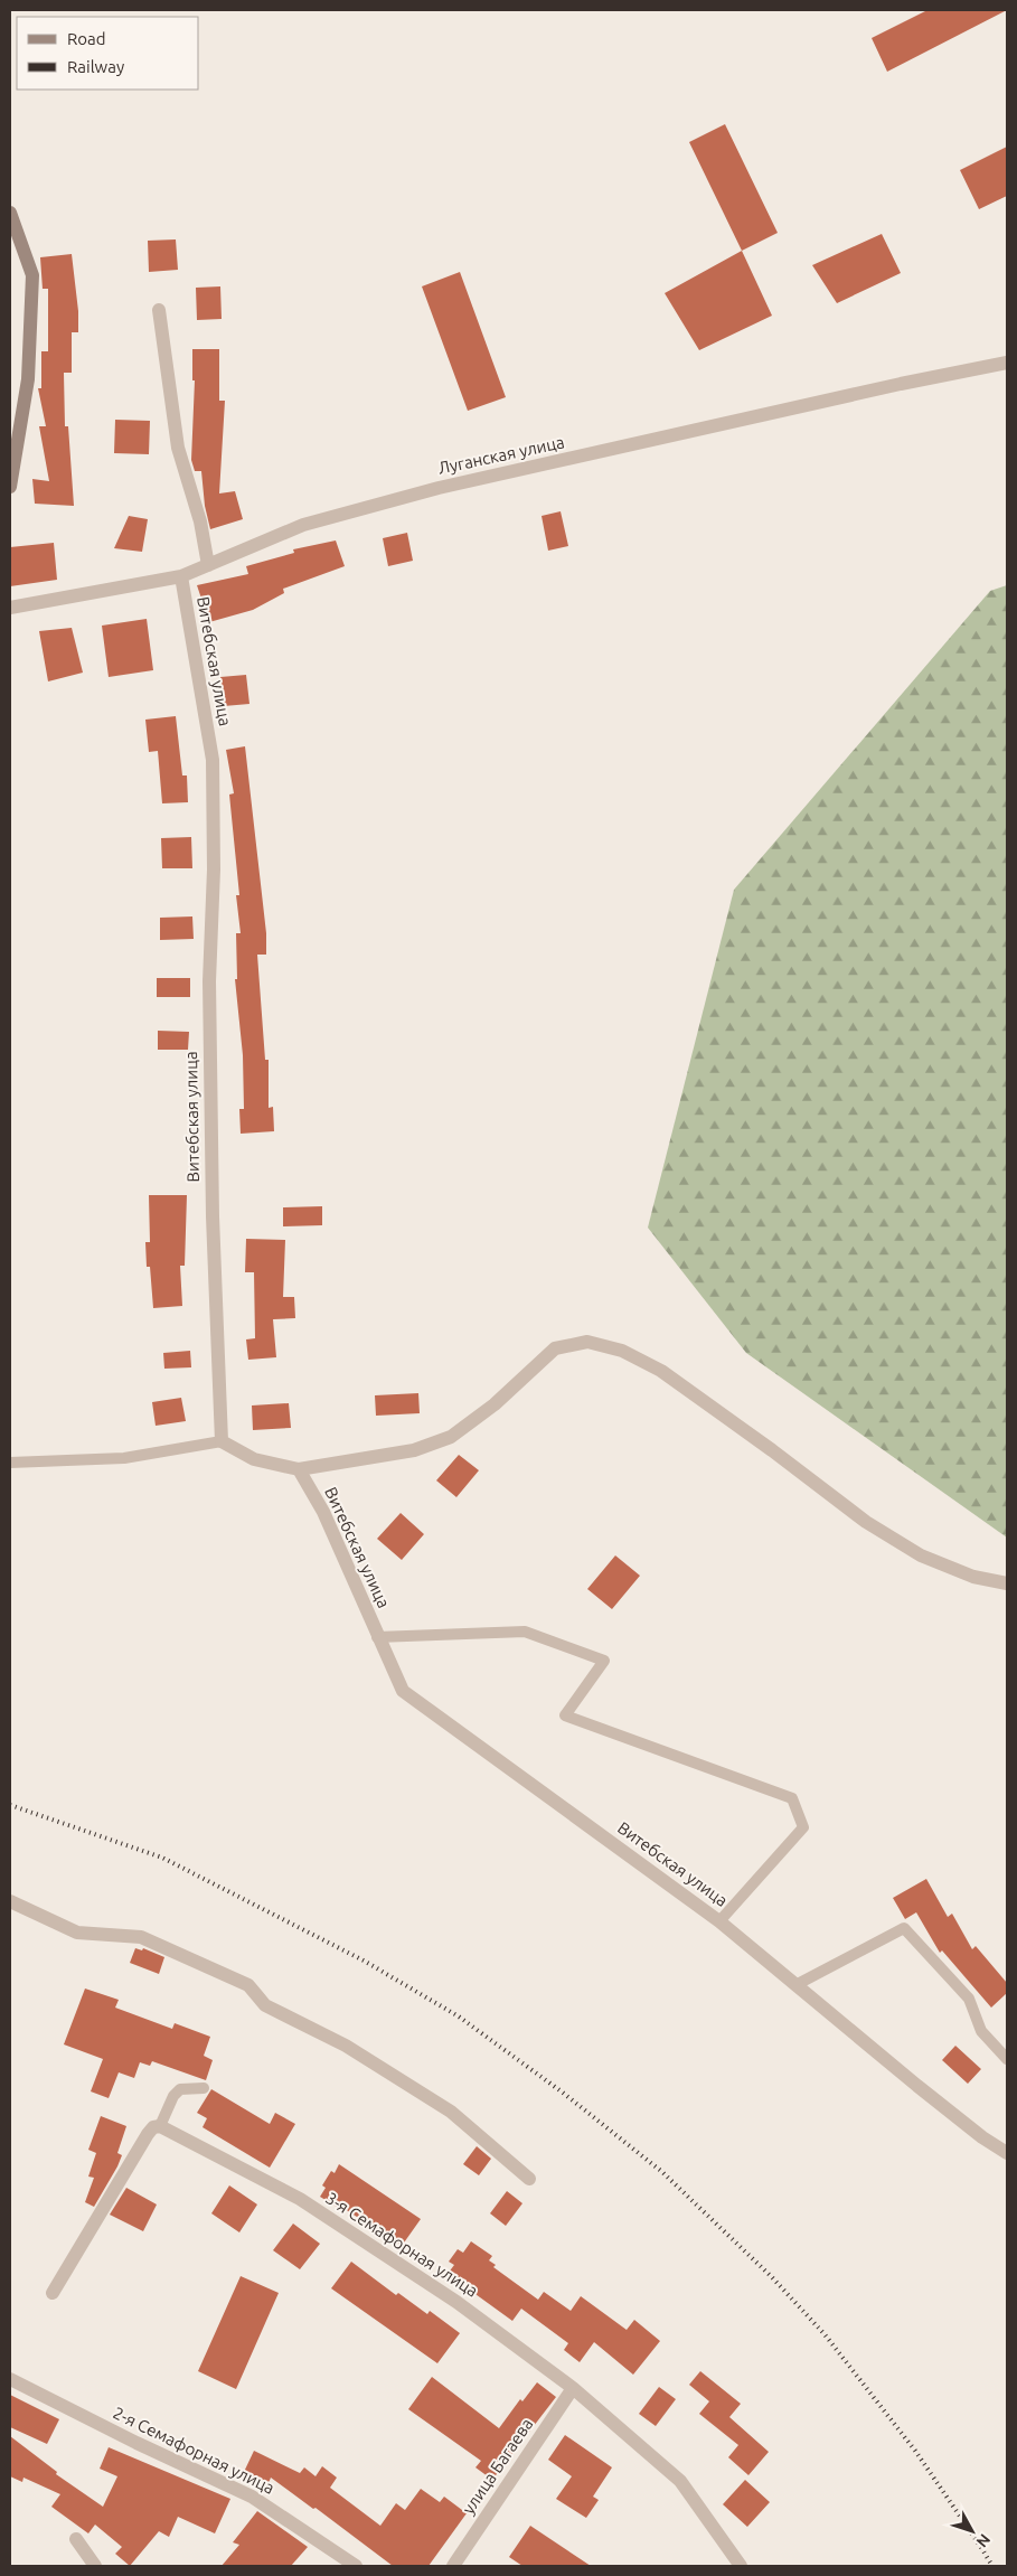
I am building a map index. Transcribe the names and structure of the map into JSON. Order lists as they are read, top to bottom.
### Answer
{
  "streets": {
    "street": [
      "Луганская улица",
      "Витебская улица",
      "3-я Семафорная улица",
      "2-я Семафорная улица",
      "улица Багаева"
    ]
  },
  "crossings": [
    ["Луганская улица", "Витебская улица"],
    ["3-я Семафорная улица", "улица Багаева"]
  ],
  "legend": ["Road", "Railway"],
  "north": "bottom right"
}
